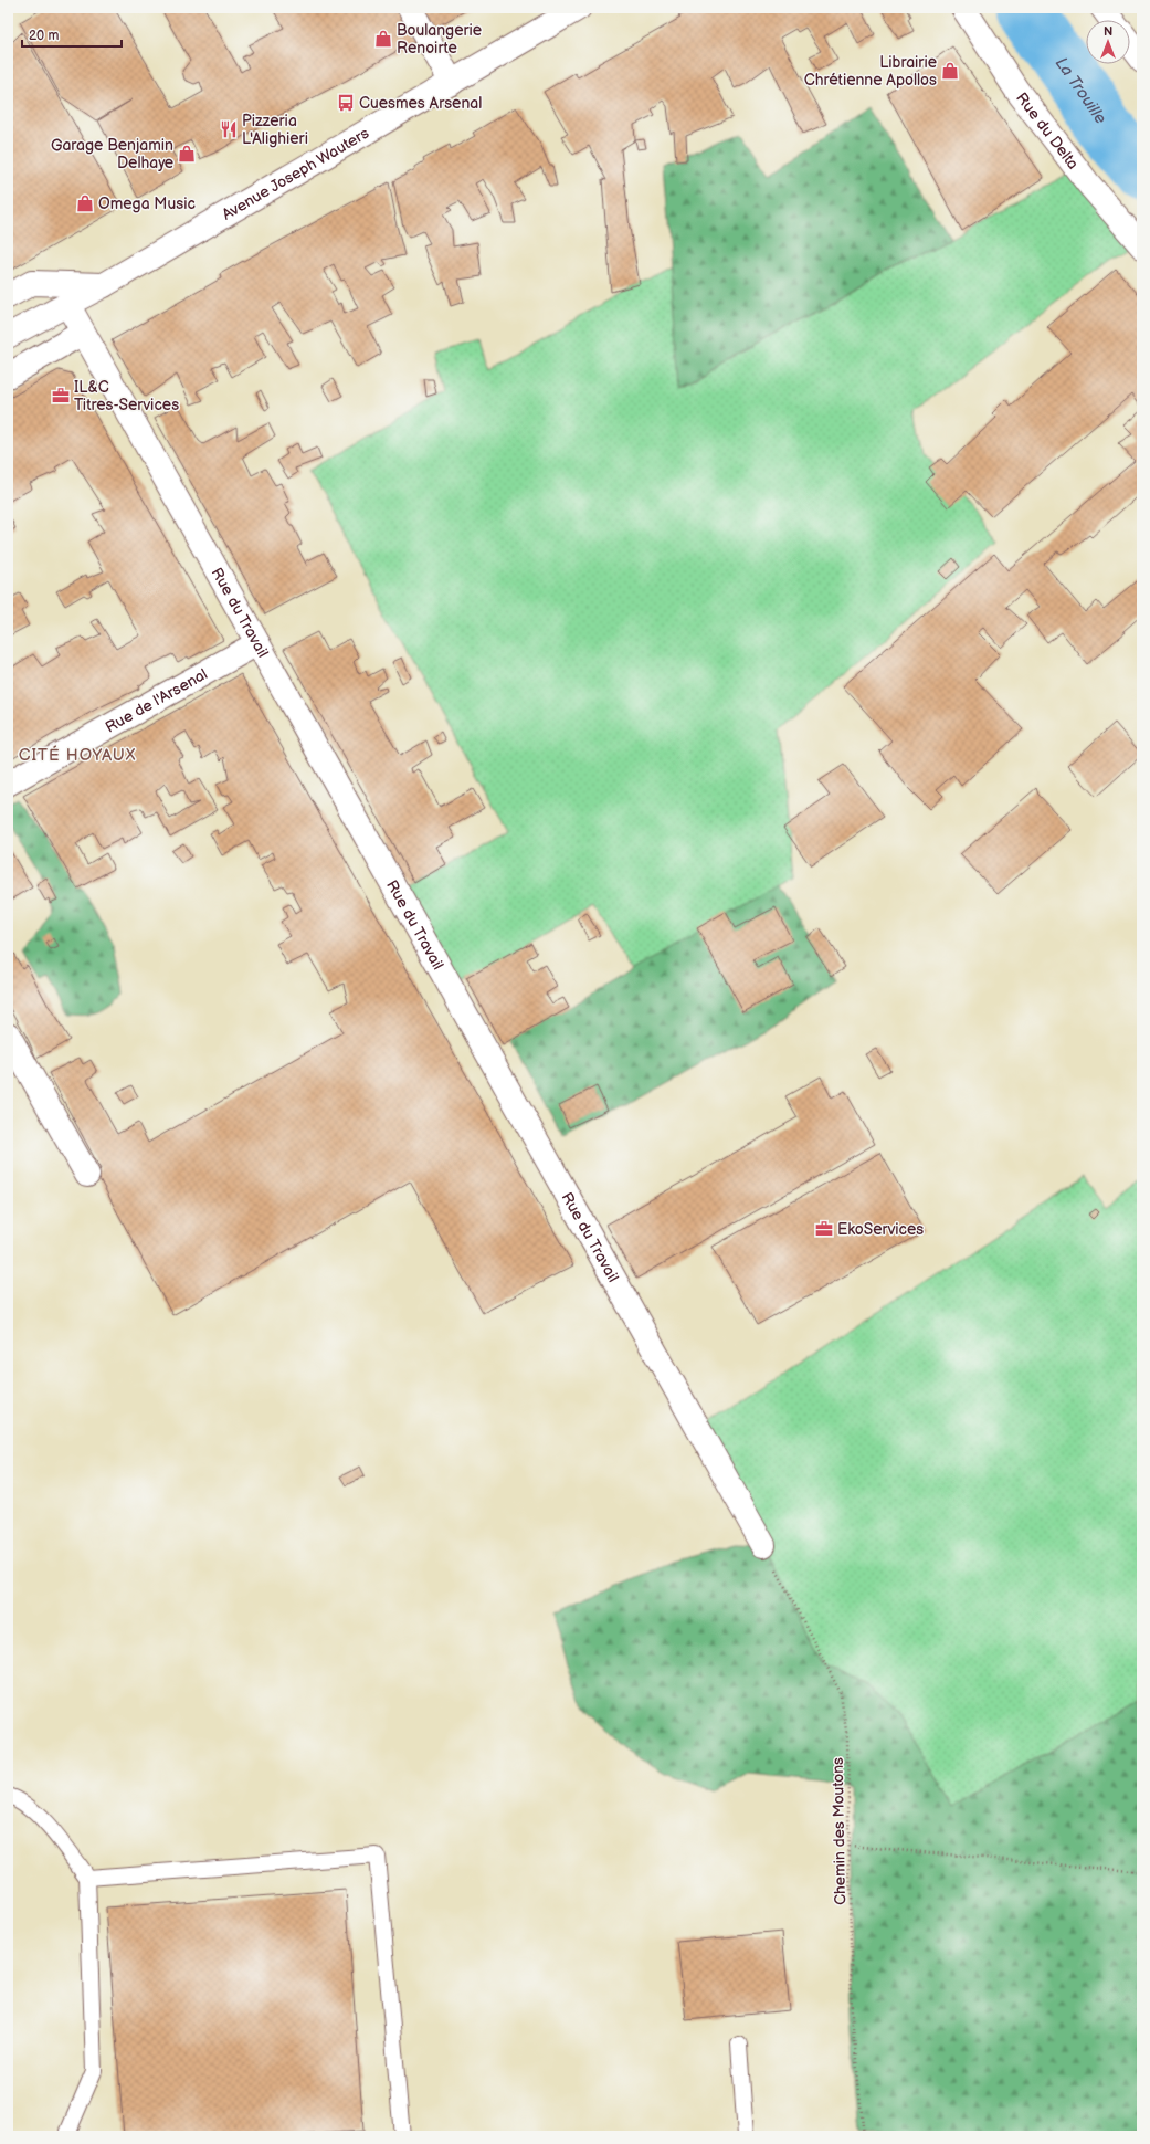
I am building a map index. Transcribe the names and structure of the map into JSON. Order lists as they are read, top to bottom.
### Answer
{
  "streets": {
    "street": [
      "Rue du Delta",
      "Avenue Joseph Wauters",
      "Rue du Travail",
      "Rue de l'Arsenal"
    ],
    "path": ["Chemin des Moutons"]
  },
  "crossings": [
    ["Avenue Joseph Wauters", "Rue du Travail"],
    ["Rue du Travail", "Rue de l'Arsenal"],
    ["Rue du Travail", "Chemin des Moutons"]
  ],
  "districts": ["CITÉ HOYAUX"],
  "water": ["La Trouille"],
  "places": {
    "shop": [
      "Boulangerie Renoirte",
      "Librairie Chrétienne Apollos",
      "Garage Benjamin Delhaye",
      "Omega Music"
    ],
    "bus stop": ["Cuesmes Arsenal"],
    "restaurant": ["Pizzeria L'Alighieri"],
    "office": ["IL&C Titres-Services", "EkoServices"]
  },
  "scale_bar": "20 m",
  "north": "top"
}
